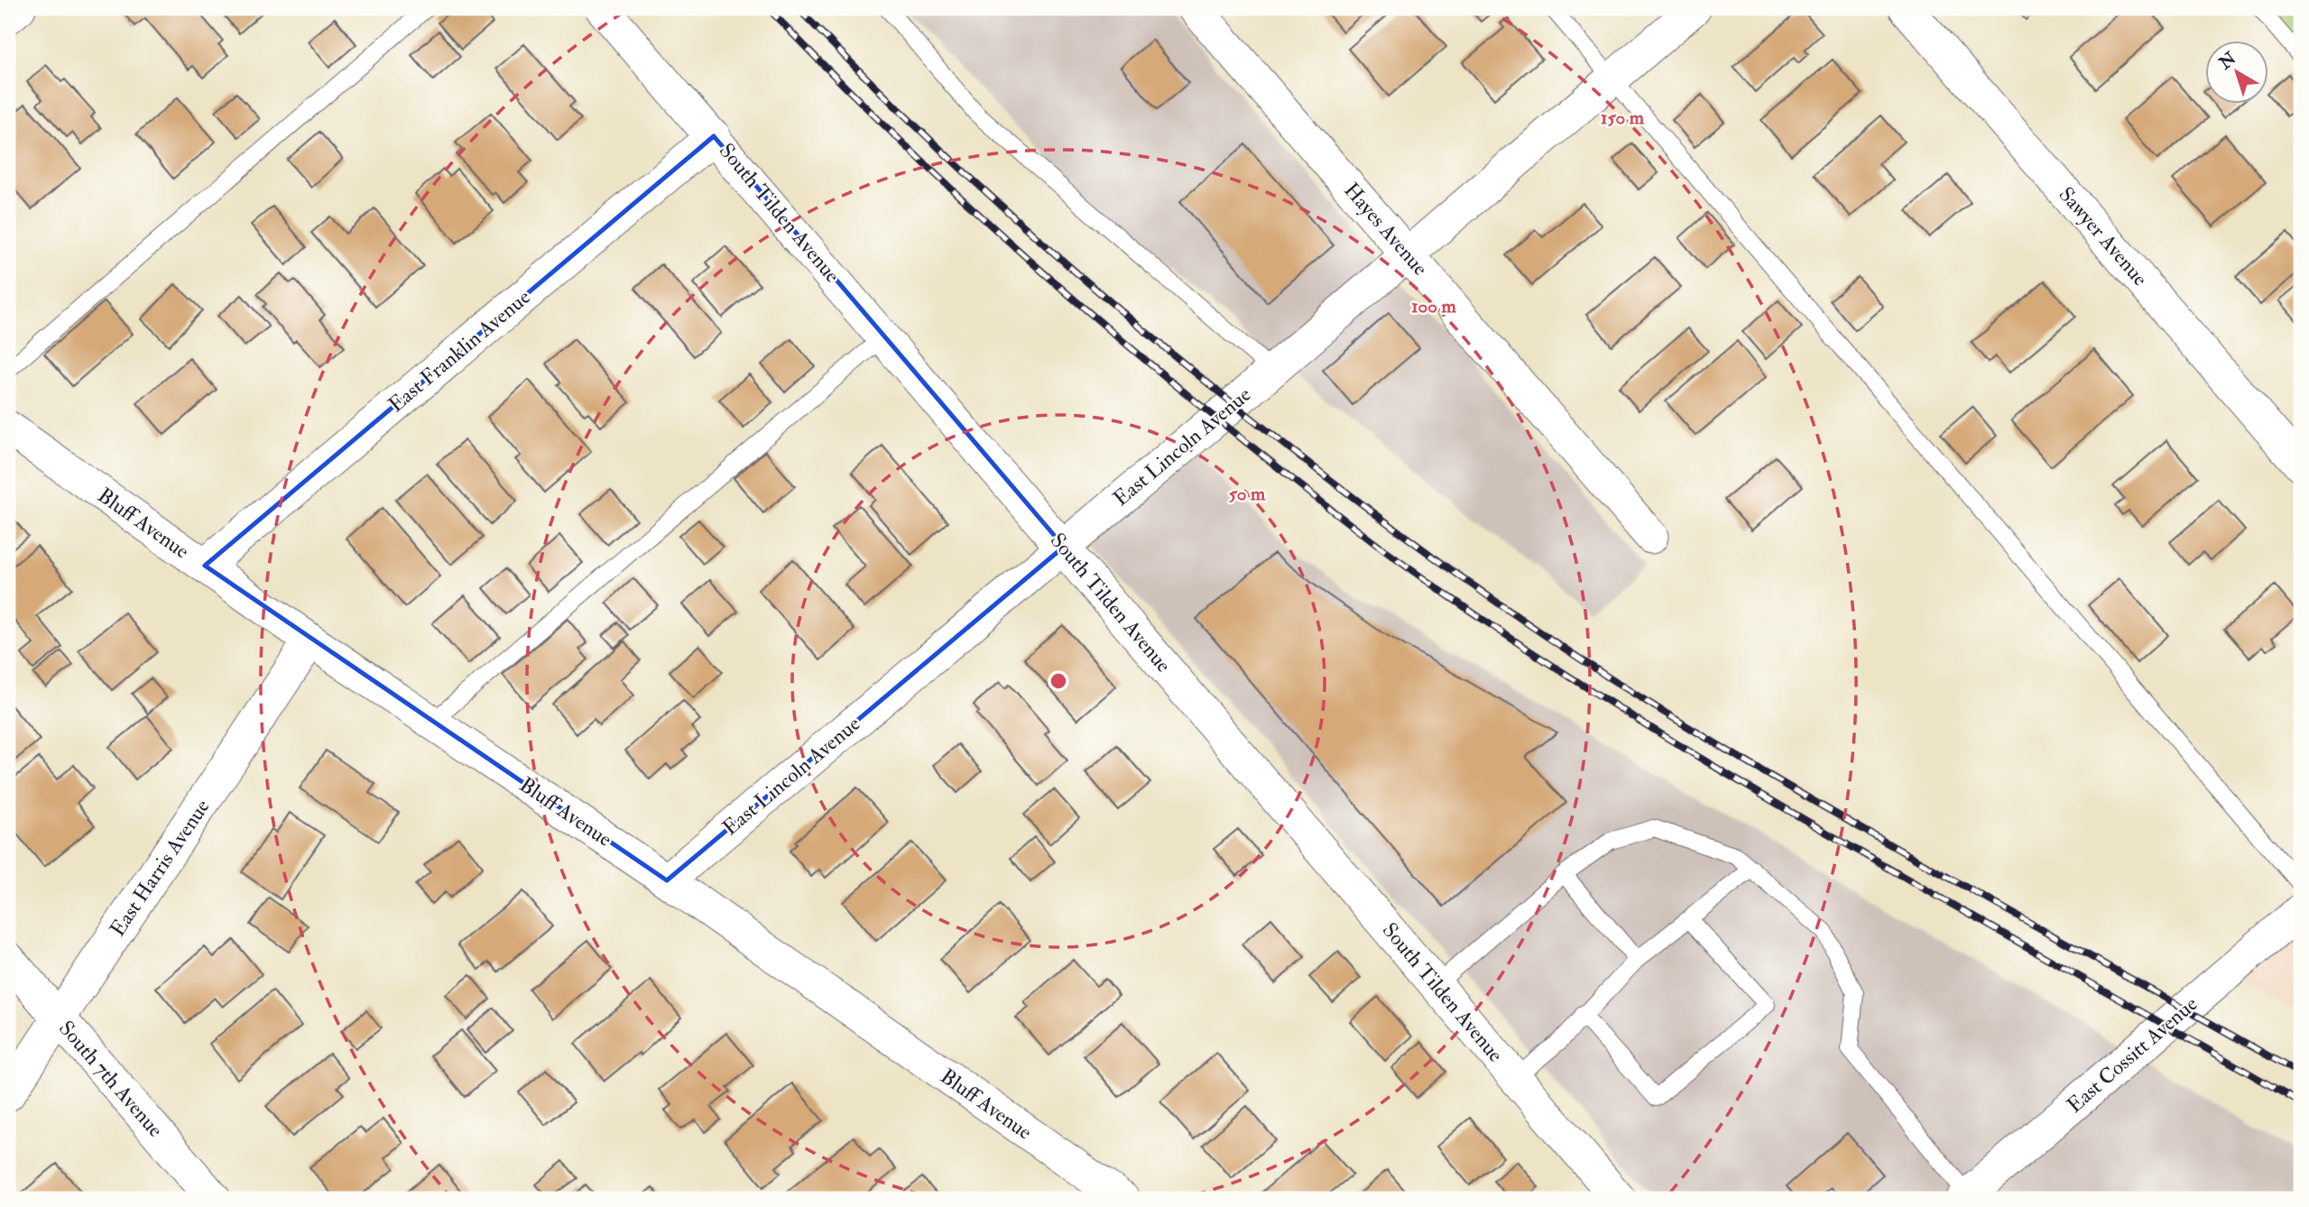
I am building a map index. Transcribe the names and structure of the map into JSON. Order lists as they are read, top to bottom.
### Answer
{
  "streets": {
    "street": [
      "South Tilden Avenue",
      "Hayes Avenue",
      "Sawyer Avenue",
      "East Franklin Avenue",
      "East Lincoln Avenue",
      "Bluff Avenue",
      "East Harris Avenue",
      "East Cossitt Avenue",
      "South 7th Avenue"
    ]
  },
  "crossings": [
    ["South Tilden Avenue", "East Franklin Avenue"],
    ["South Tilden Avenue", "East Lincoln Avenue"],
    ["Hayes Avenue", "East Lincoln Avenue"],
    ["East Franklin Avenue", "Bluff Avenue"],
    ["East Lincoln Avenue", "Bluff Avenue"],
    ["Bluff Avenue", "East Harris Avenue"],
    ["East Harris Avenue", "South 7th Avenue"]
  ],
  "north": "top left",
  "rings": ["150 m", "100 m", "50 m"]
}
